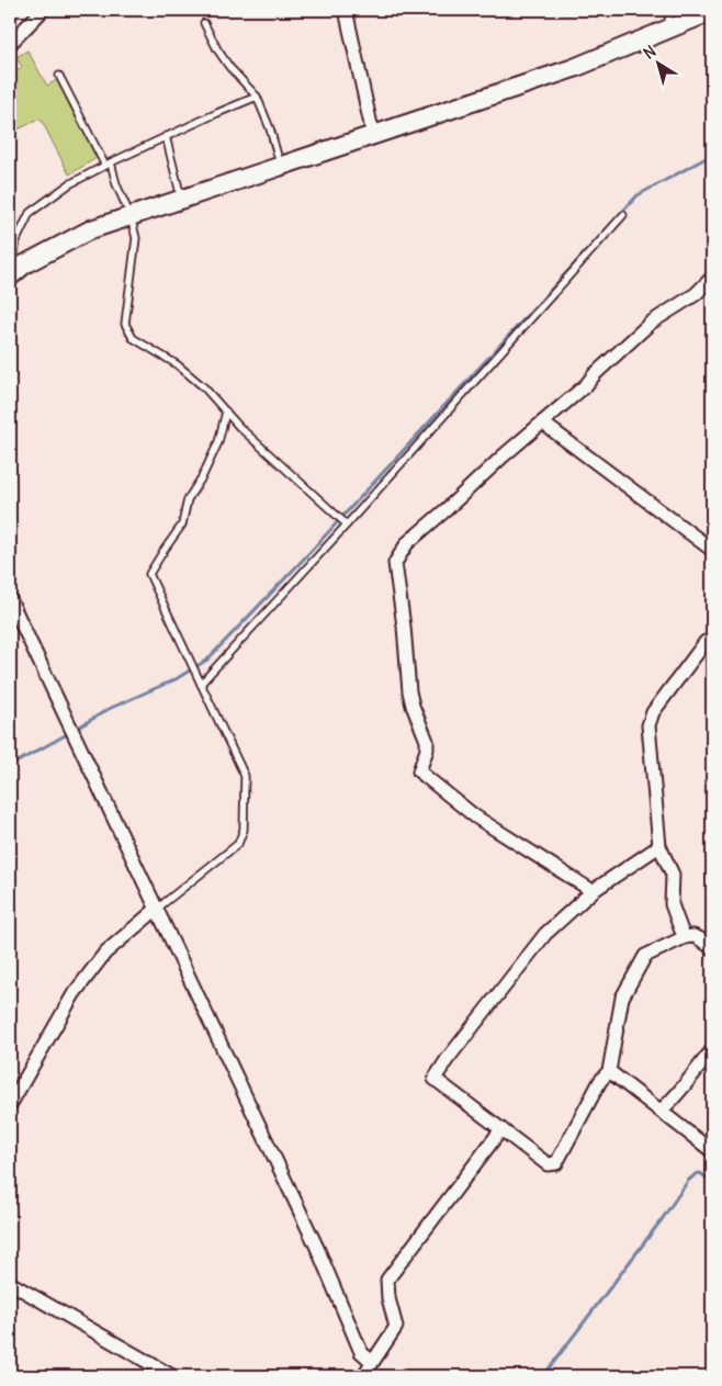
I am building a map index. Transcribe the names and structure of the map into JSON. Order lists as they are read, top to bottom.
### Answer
{
  "north": "top left"
}
